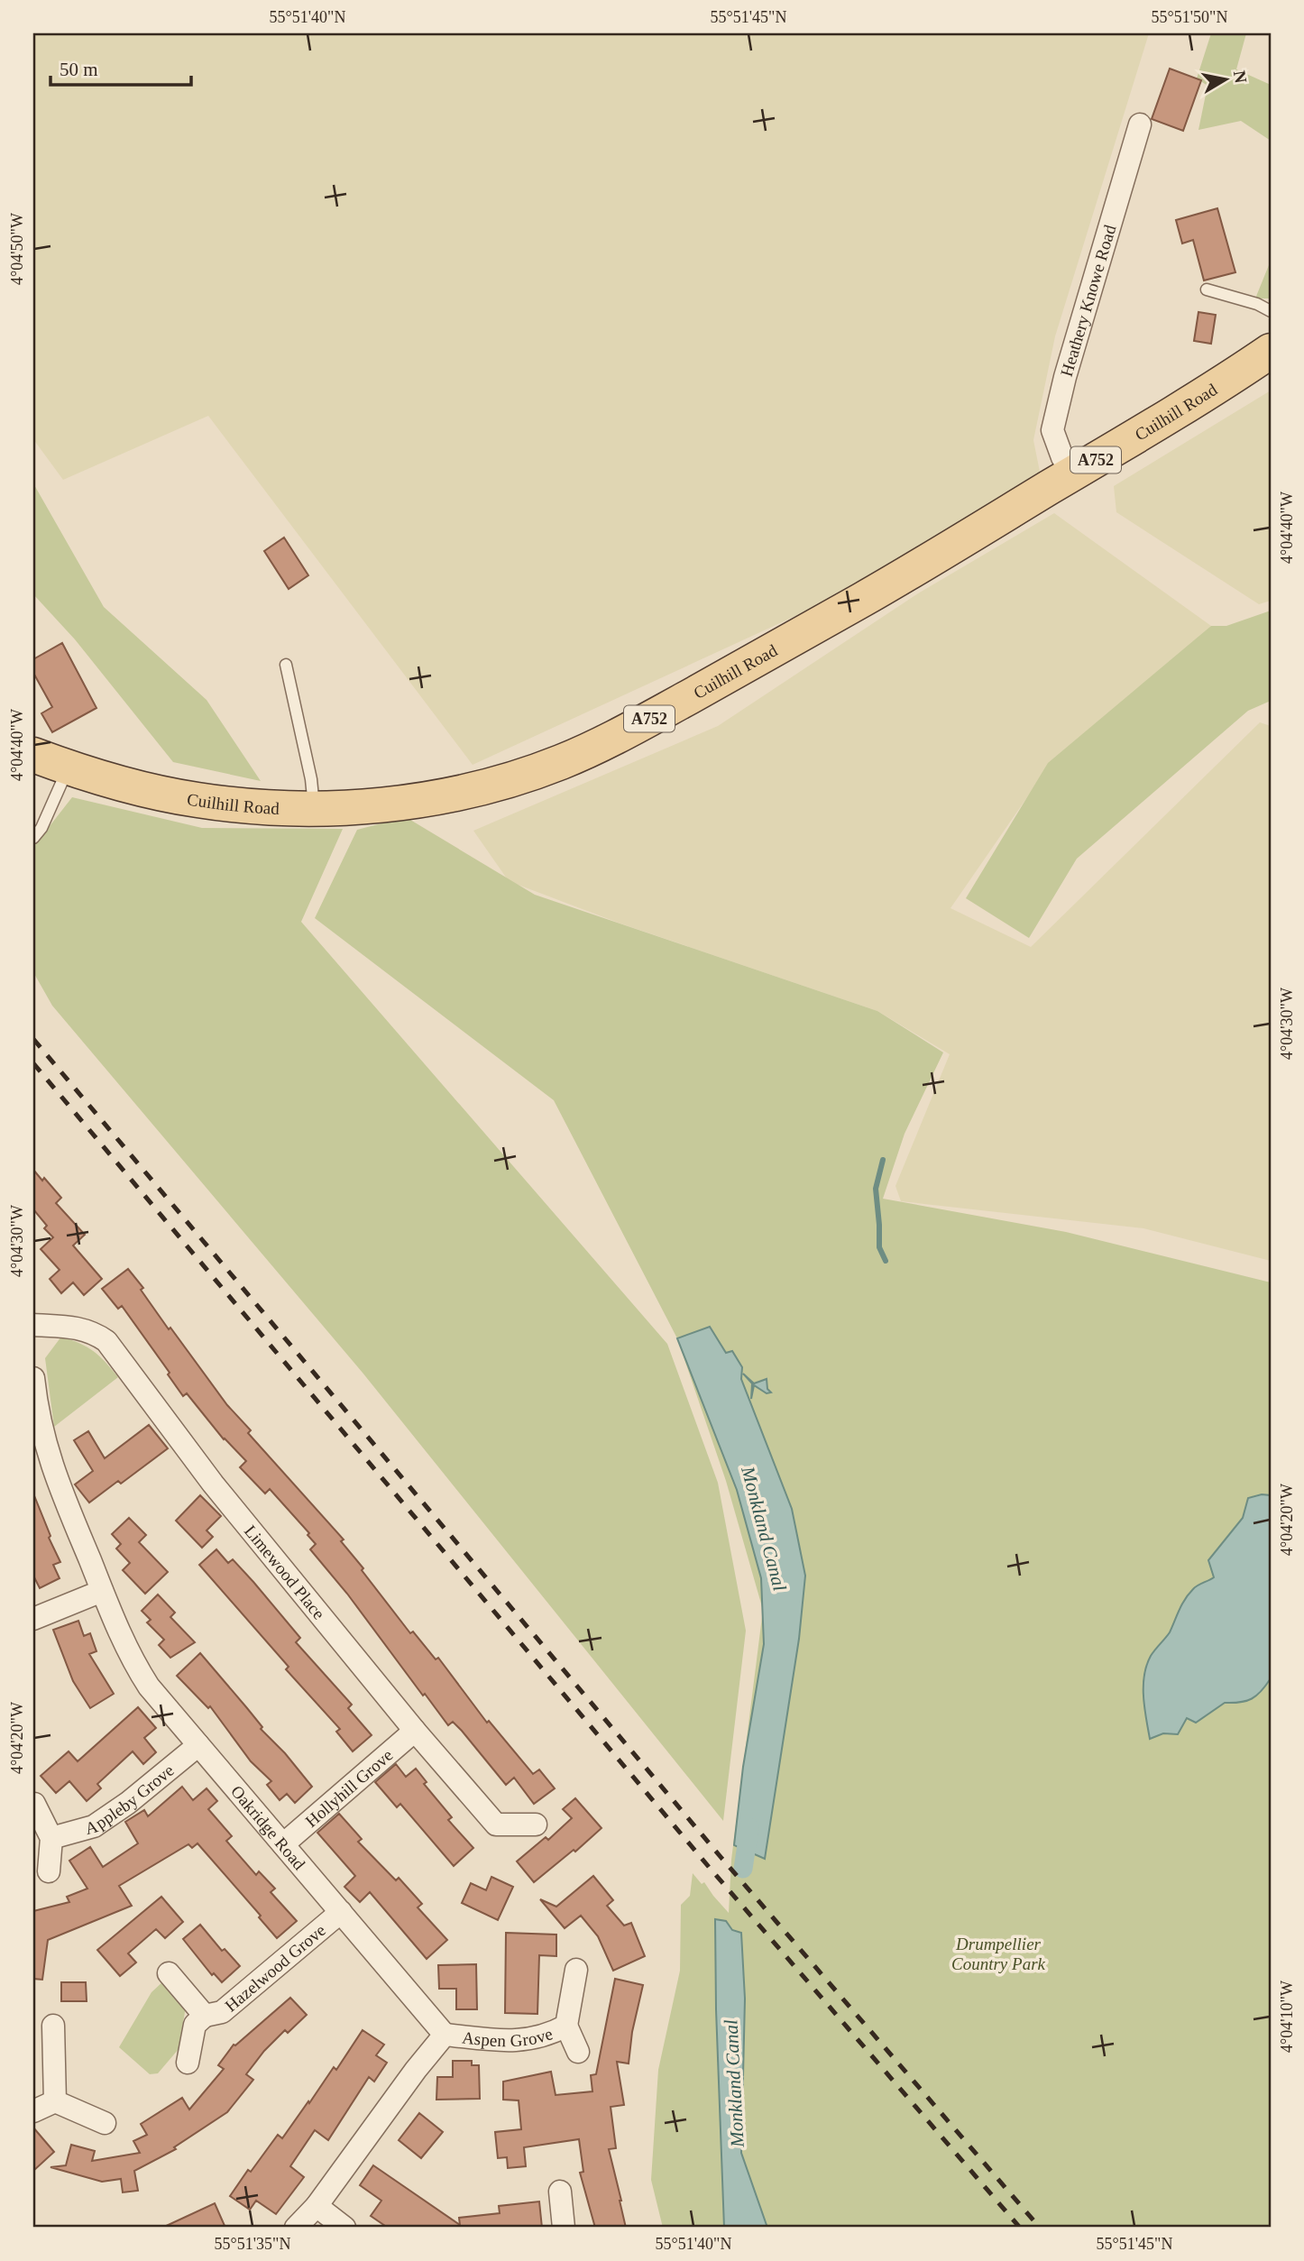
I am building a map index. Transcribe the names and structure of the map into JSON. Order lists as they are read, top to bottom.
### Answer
{
  "streets": {
    "main road": ["Cuilhill Road", "A752"],
    "street": [
      "Heathery Knowe Road",
      "Limewood Place",
      "Hollyhill Grove",
      "Appleby Grove",
      "Oakridge Road",
      "Hazelwood Grove",
      "Aspen Grove"
    ]
  },
  "crossings": [
    ["Heathery Knowe Road", "Cuilhill Road"],
    ["Limewood Place", "Hollyhill Grove"],
    ["Hollyhill Grove", "Oakridge Road"],
    ["Appleby Grove", "Oakridge Road"],
    ["Oakridge Road", "Hazelwood Grove"],
    ["Oakridge Road", "Aspen Grove"]
  ],
  "water": ["Monkland Canal"],
  "parks": ["Drumpellier Country Park"],
  "scale_bar": "50 m",
  "north": "right",
  "coordinates": [
    "55°51'40\"N",
    "55°51'45\"N",
    "55°51'50\"N",
    "4°04'50\"W",
    "4°04'40\"W",
    "4°04'30\"W",
    "4°04'20\"W",
    "4°04'10\"W",
    "55°51'35\"N"
  ]
}
